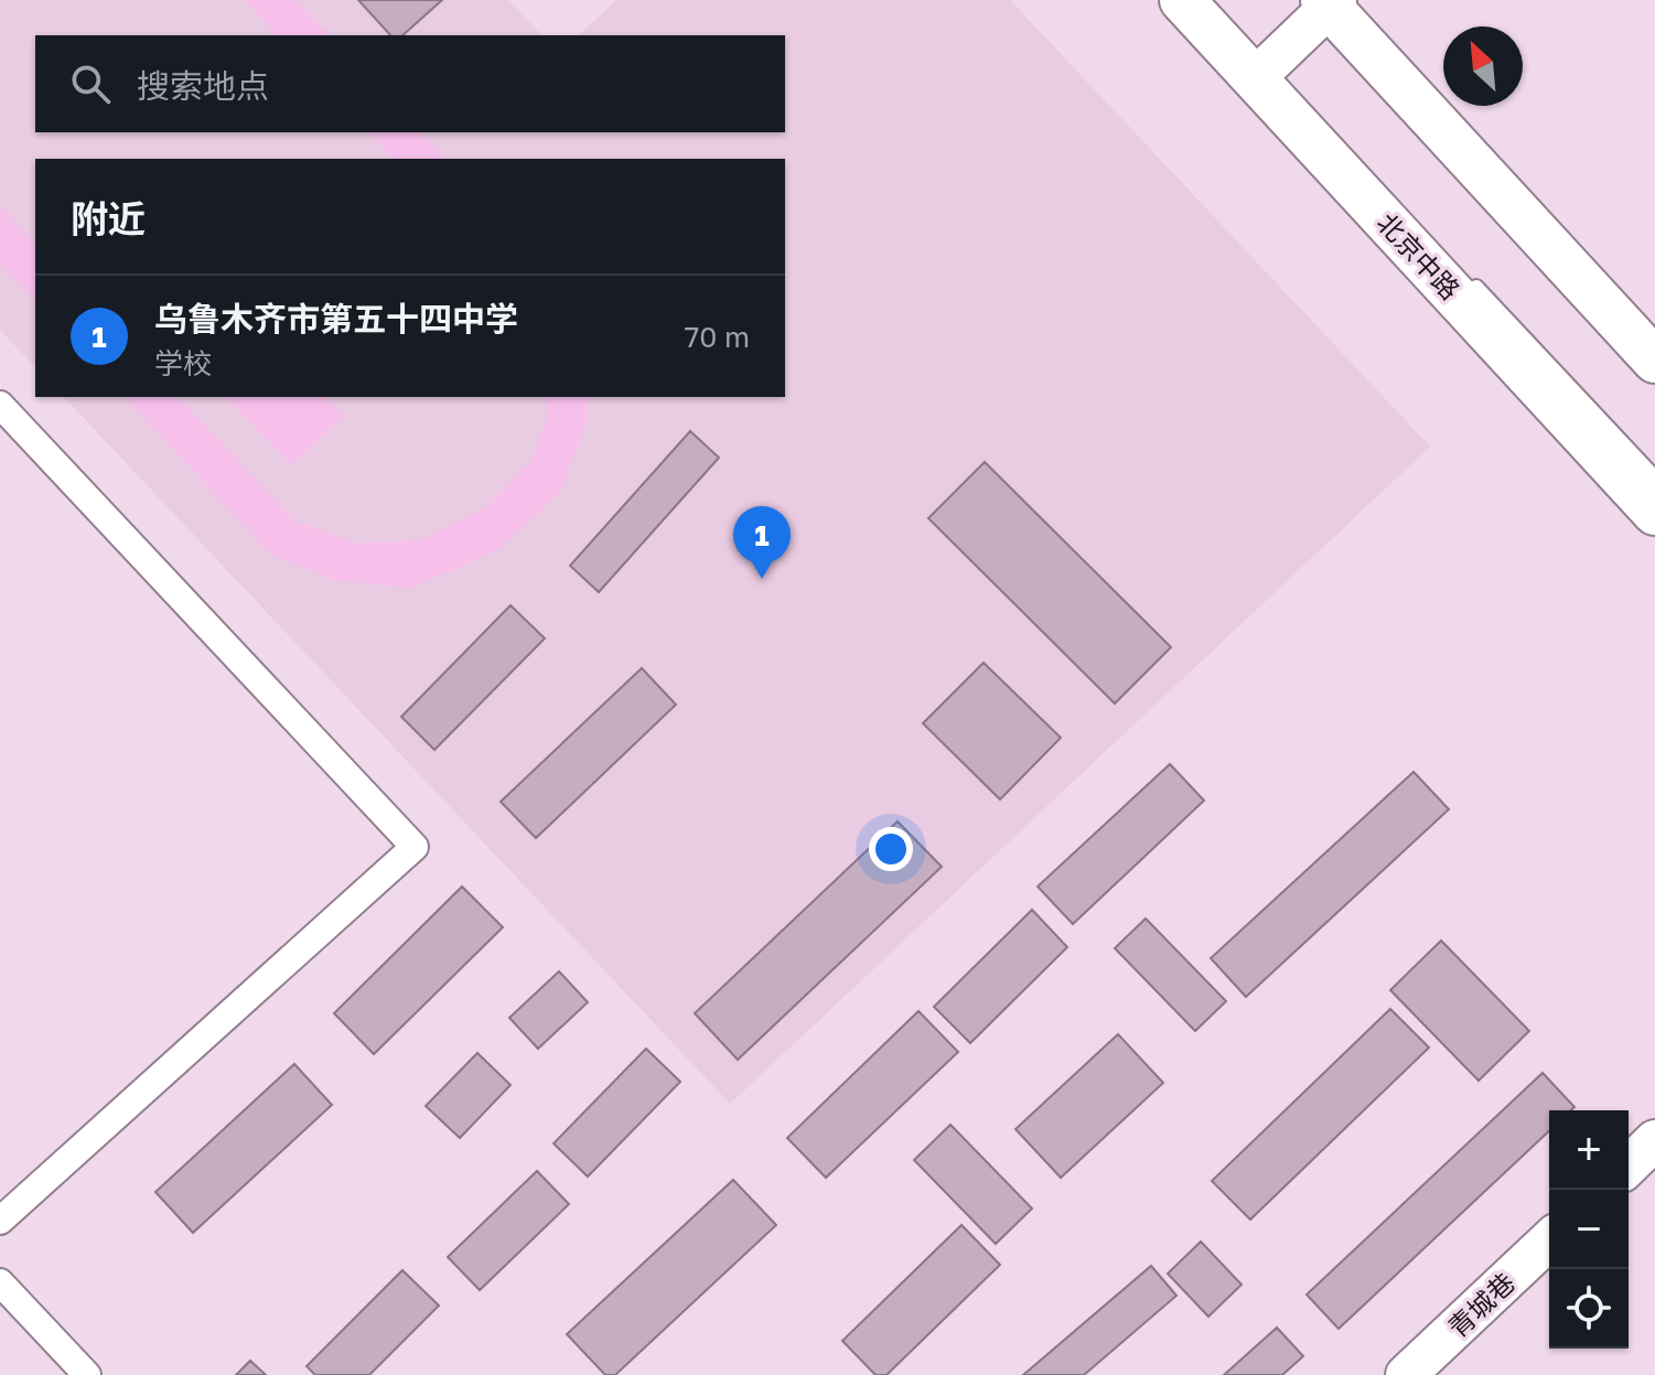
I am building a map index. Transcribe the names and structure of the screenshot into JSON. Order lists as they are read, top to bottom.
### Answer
{
  "streets": {
    "main road": ["北京中路"],
    "street": ["青城巷"]
  },
  "north": "top left",
  "page": {
    "search": "搜索地点",
    "heading": "附近",
    "list": [
      {
        "mark": "1",
        "name": "乌鲁木齐市第五十四中学",
        "note": "学校",
        "value": "70 m"
      }
    ],
    "pins": "1",
    "map_buttons": ["+", "−"]
  }
}
